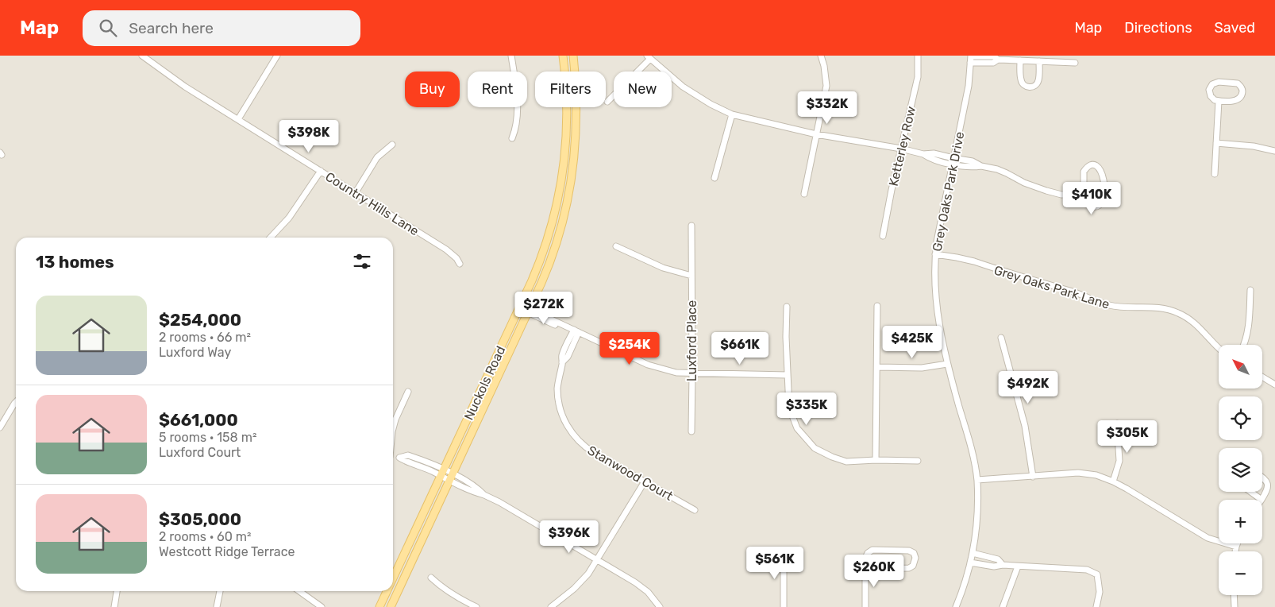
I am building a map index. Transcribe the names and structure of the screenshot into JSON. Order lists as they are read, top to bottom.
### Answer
{
  "streets": {
    "main road": ["Nuckols Road"],
    "street": [
      "Ketterley Row",
      "Grey Oaks Park Drive",
      "Country Hills Lane",
      "Grey Oaks Park Lane",
      "Luxford Place",
      "Stanwood Court"
    ]
  },
  "crossings": [
    ["Grey Oaks Park Drive", "Grey Oaks Park Lane"]
  ],
  "north": "top left",
  "page": {
    "header": "Map",
    "search": "Search here",
    "nav": ["Map", "Directions", "Saved"],
    "chip": [
      "Buy",
      "Rent",
      "Filters",
      "New"
    ],
    "price": [
      "$332K",
      "$398K",
      "$410K",
      "$272K",
      "$425K",
      "$254K",
      "$661K",
      "$492K",
      "$335K",
      "$305K",
      "$396K",
      "$561K",
      "$260K"
    ],
    "heading": "13 homes",
    "list": [
      {
        "name": "$254,000",
        "note": "2 rooms · 66 m² · Luxford Way"
      },
      {
        "name": "$661,000",
        "note": "5 rooms · 158 m² · Luxford Court"
      },
      {
        "name": "$305,000",
        "note": "2 rooms · 60 m² · Westcott Ridge Terrace"
      }
    ],
    "map_buttons": ["+", "−"]
  }
}
